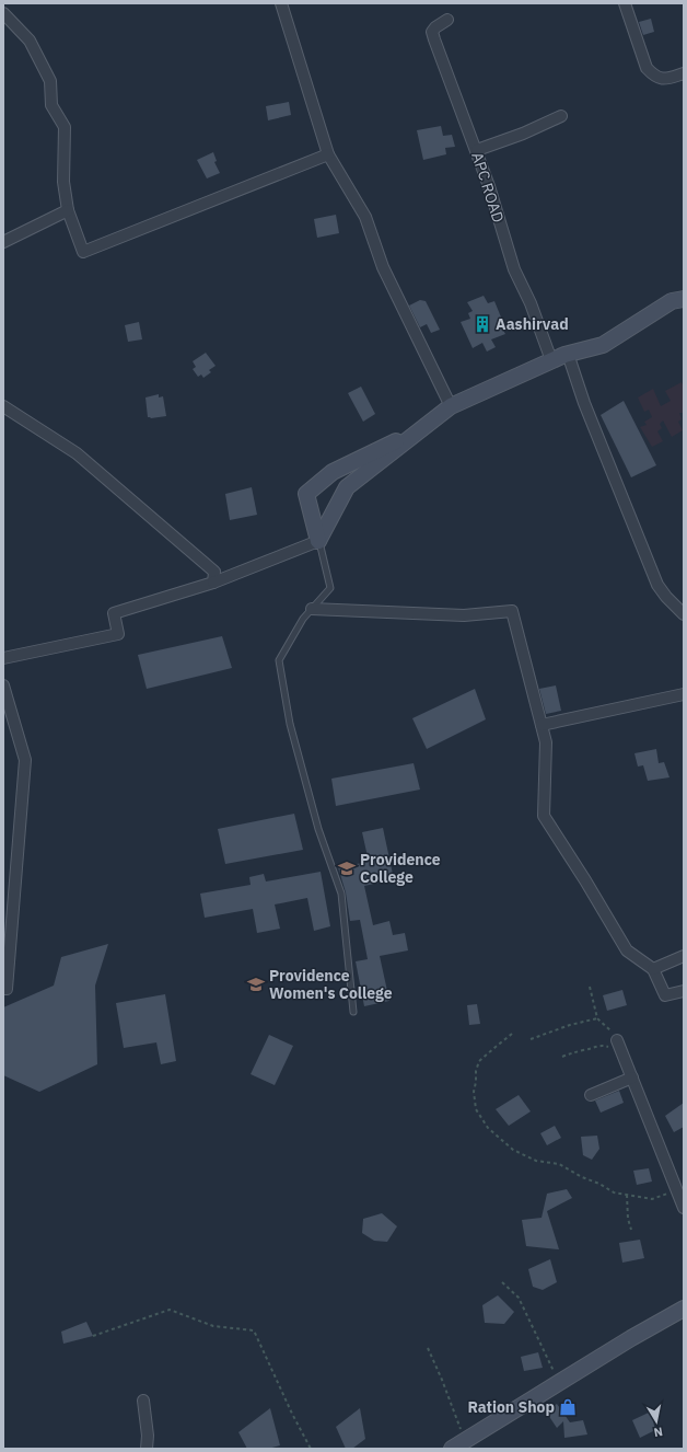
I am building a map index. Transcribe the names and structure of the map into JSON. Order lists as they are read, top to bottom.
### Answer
{
  "streets": {
    "street": ["APC ROAD"]
  },
  "places": {
    "building": ["Aashirvad"],
    "school or university": ["Providence College", "Providence Women's College"],
    "shop": ["Ration Shop"]
  },
  "north": "bottom"
}
